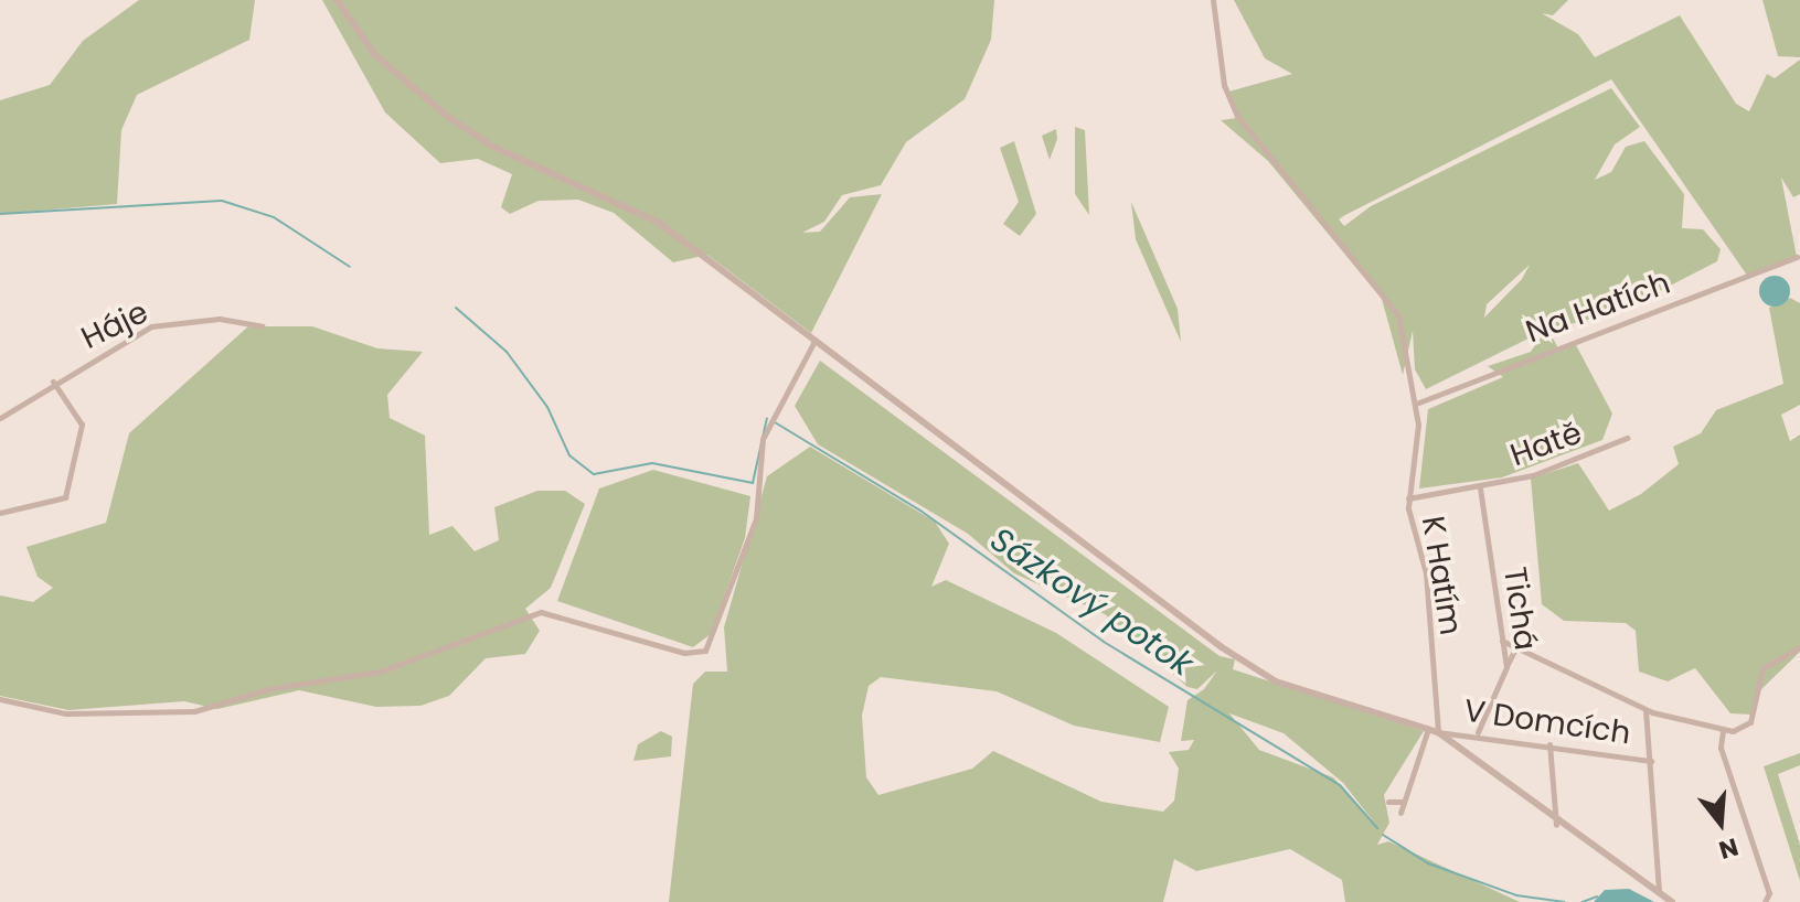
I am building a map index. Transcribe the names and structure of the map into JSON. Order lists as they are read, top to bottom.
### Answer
{
  "streets": {
    "street": [
      "Na Hatích",
      "Háje",
      "Hatě",
      "K Hatím",
      "Tichá",
      "V Domcích"
    ]
  },
  "crossings": [
    ["Hatě", "K Hatím"],
    ["Hatě", "Tichá"],
    ["K Hatím", "Tichá"],
    ["K Hatím", "V Domcích"],
    ["Tichá", "V Domcích"]
  ],
  "water": ["Sázkový potok"],
  "north": "bottom"
}
